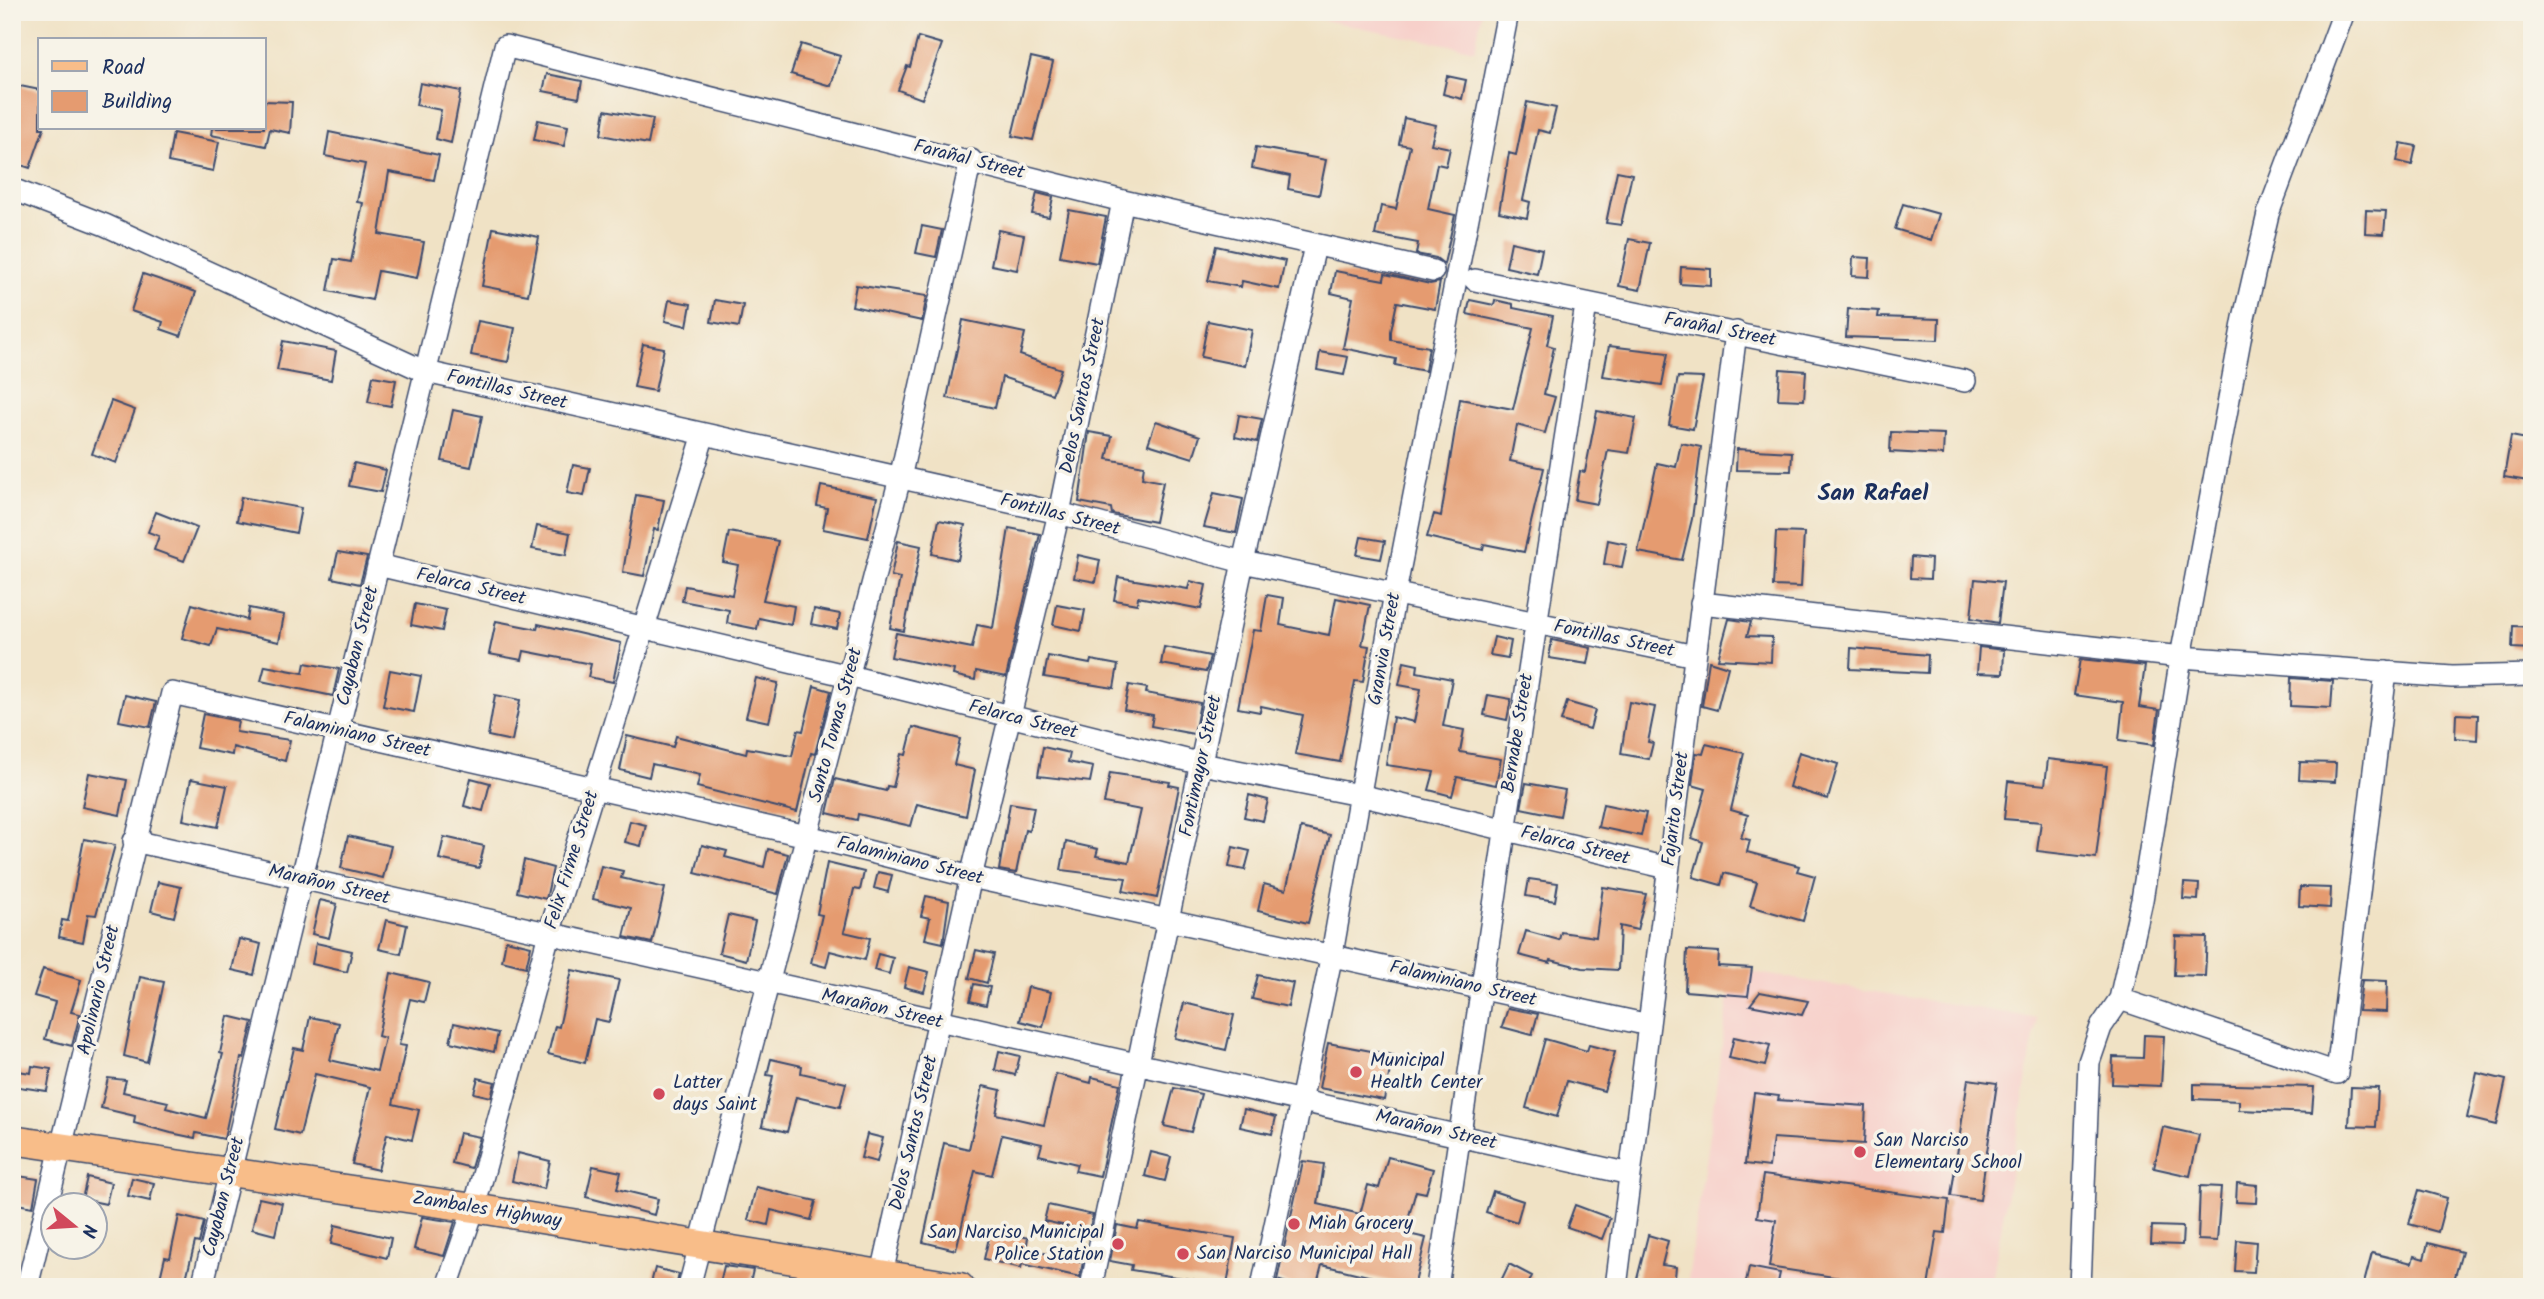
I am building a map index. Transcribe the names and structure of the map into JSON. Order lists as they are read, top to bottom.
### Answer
{
  "streets": {
    "main road": ["Zambales Highway"],
    "street": [
      "Farañal Street",
      "Fontillas Street",
      "Delos Santos Street",
      "Felarca Street",
      "Cayaban Street",
      "Granvia Street",
      "Santo Tomas Street",
      "Bernabe Street",
      "Falaminiano Street",
      "Fontimayor Street",
      "Fajarito Street",
      "Felix Firme Street",
      "Marañon Street",
      "Apolinario Street"
    ]
  },
  "crossings": [
    ["Farañal Street", "Delos Santos Street"],
    ["Farañal Street", "Cayaban Street"],
    ["Farañal Street", "Santo Tomas Street"],
    ["Farañal Street", "Bernabe Street"],
    ["Farañal Street", "Fontimayor Street"],
    ["Farañal Street", "Fajarito Street"],
    ["Fontillas Street", "Delos Santos Street"],
    ["Fontillas Street", "Cayaban Street"],
    ["Fontillas Street", "Granvia Street"],
    ["Fontillas Street", "Santo Tomas Street"],
    ["Fontillas Street", "Bernabe Street"],
    ["Fontillas Street", "Fontimayor Street"],
    ["Fontillas Street", "Fajarito Street"],
    ["Fontillas Street", "Felix Firme Street"],
    ["Delos Santos Street", "Felarca Street"],
    ["Delos Santos Street", "Falaminiano Street"],
    ["Delos Santos Street", "Marañon Street"],
    ["Delos Santos Street", "Zambales Highway"],
    ["Felarca Street", "Cayaban Street"],
    ["Felarca Street", "Granvia Street"],
    ["Felarca Street", "Santo Tomas Street"],
    ["Felarca Street", "Bernabe Street"],
    ["Felarca Street", "Fontimayor Street"],
    ["Felarca Street", "Fajarito Street"],
    ["Felarca Street", "Felix Firme Street"],
    ["Cayaban Street", "Falaminiano Street"],
    ["Cayaban Street", "Marañon Street"],
    ["Cayaban Street", "Zambales Highway"],
    ["Granvia Street", "Falaminiano Street"],
    ["Granvia Street", "Marañon Street"],
    ["Santo Tomas Street", "Falaminiano Street"],
    ["Santo Tomas Street", "Marañon Street"],
    ["Santo Tomas Street", "Zambales Highway"],
    ["Bernabe Street", "Falaminiano Street"],
    ["Bernabe Street", "Marañon Street"],
    ["Falaminiano Street", "Fontimayor Street"],
    ["Falaminiano Street", "Fajarito Street"],
    ["Falaminiano Street", "Felix Firme Street"],
    ["Falaminiano Street", "Apolinario Street"],
    ["Fontimayor Street", "Marañon Street"],
    ["Fajarito Street", "Marañon Street"],
    ["Felix Firme Street", "Marañon Street"],
    ["Felix Firme Street", "Zambales Highway"],
    ["Marañon Street", "Apolinario Street"],
    ["Apolinario Street", "Zambales Highway"]
  ],
  "districts": ["San Rafael"],
  "places": [
    "Municipal Health Center",
    "Latter days Saint",
    "San Narciso Elementary School",
    "Miah Grocery",
    "San Narciso Municipal Police Station",
    "San Narciso Municipal Hall"
  ],
  "legend": ["Road", "Building"],
  "north": "right"
}
